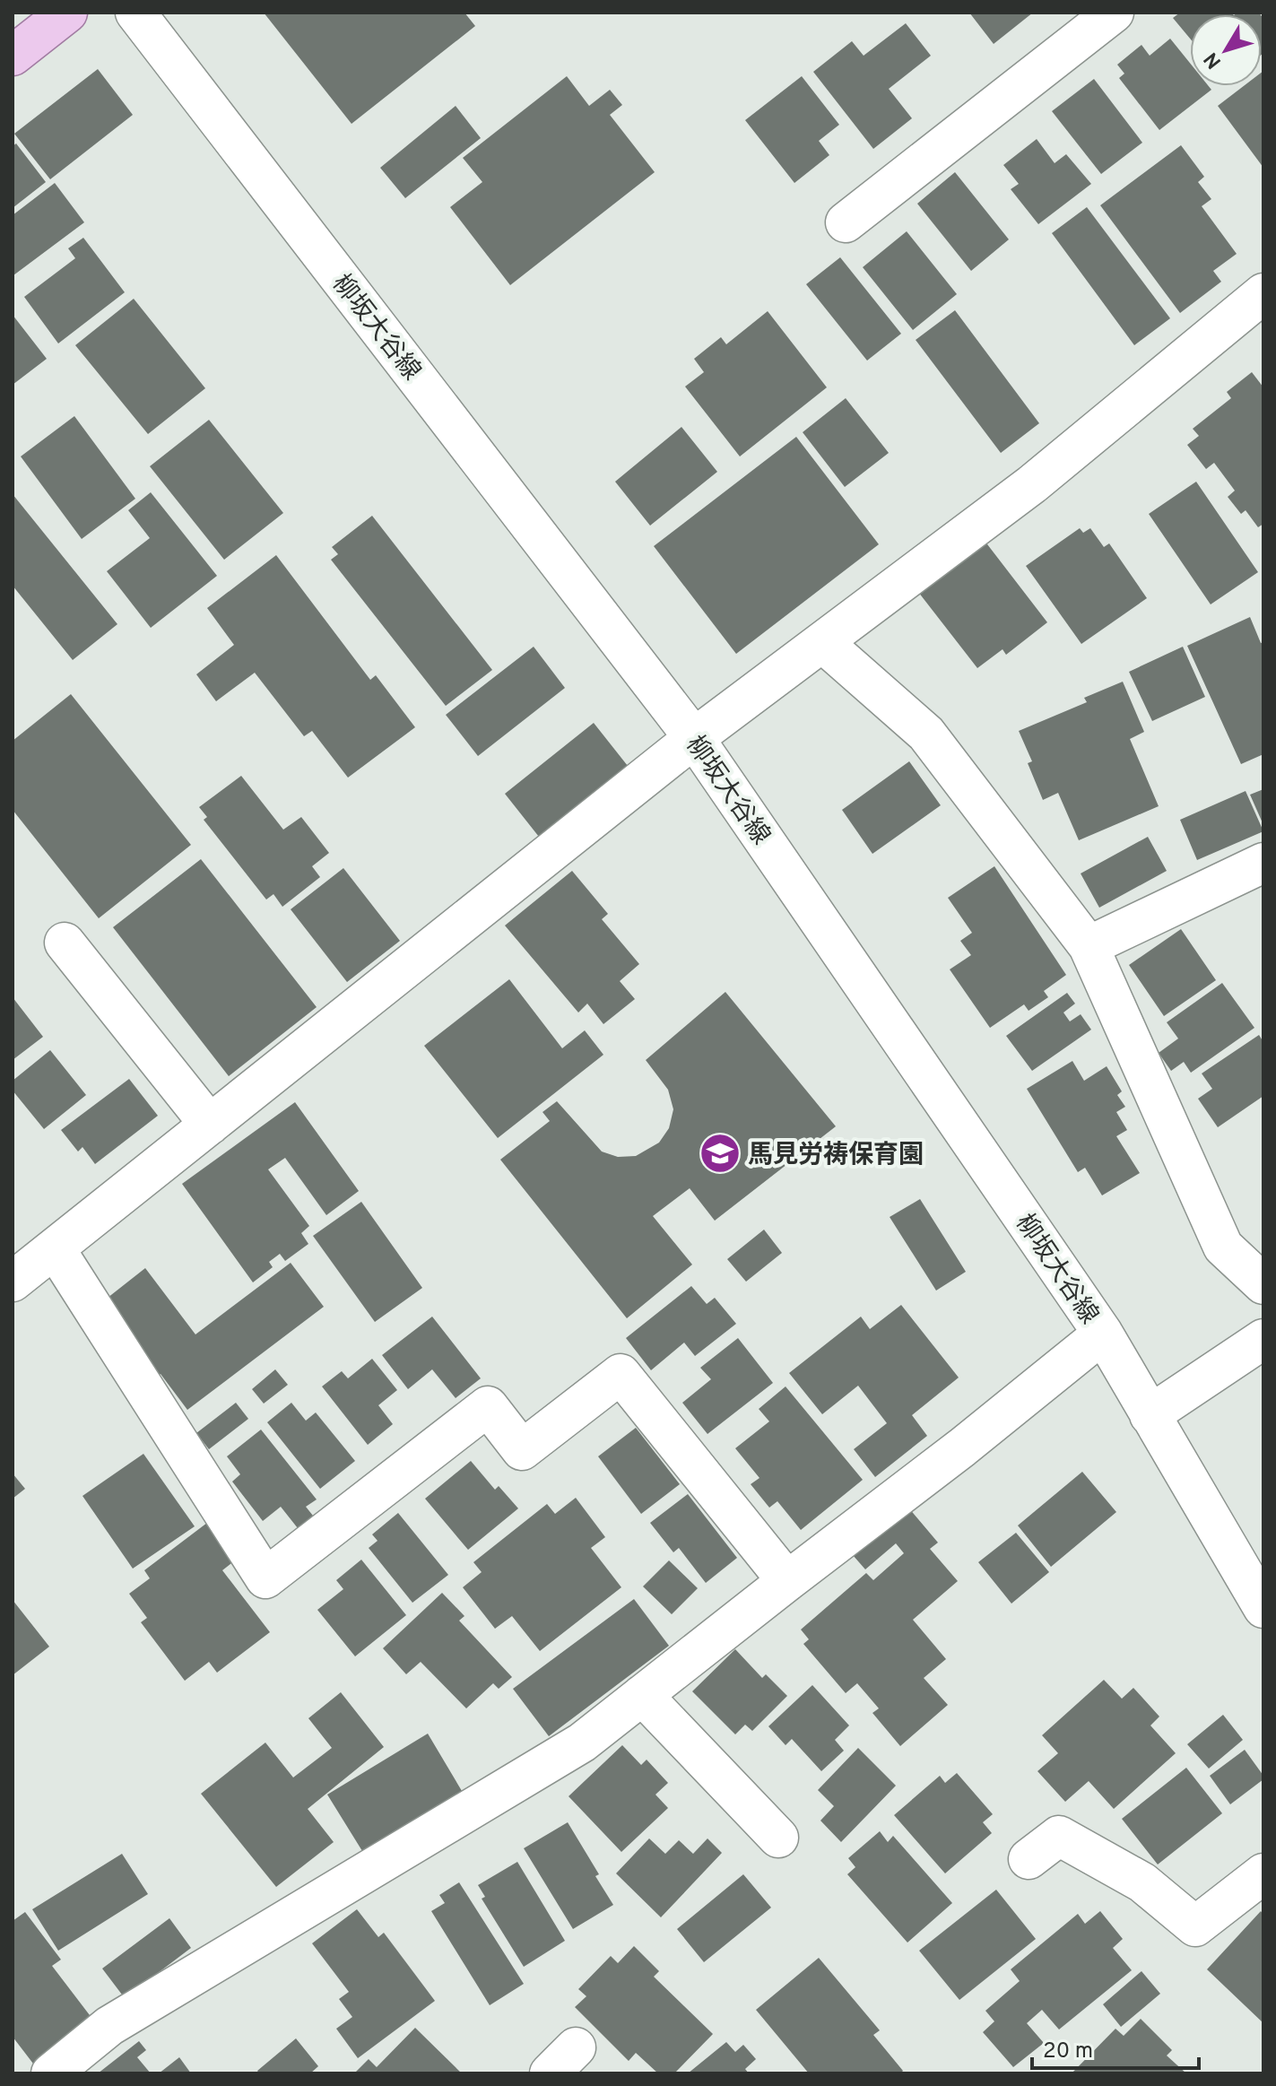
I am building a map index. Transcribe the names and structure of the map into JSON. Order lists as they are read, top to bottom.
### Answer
{
  "streets": {
    "street": ["柳坂大谷線"]
  },
  "places": {
    "school or university": ["馬見労祷保育園"]
  },
  "scale_bar": "20 m",
  "north": "bottom left"
}
